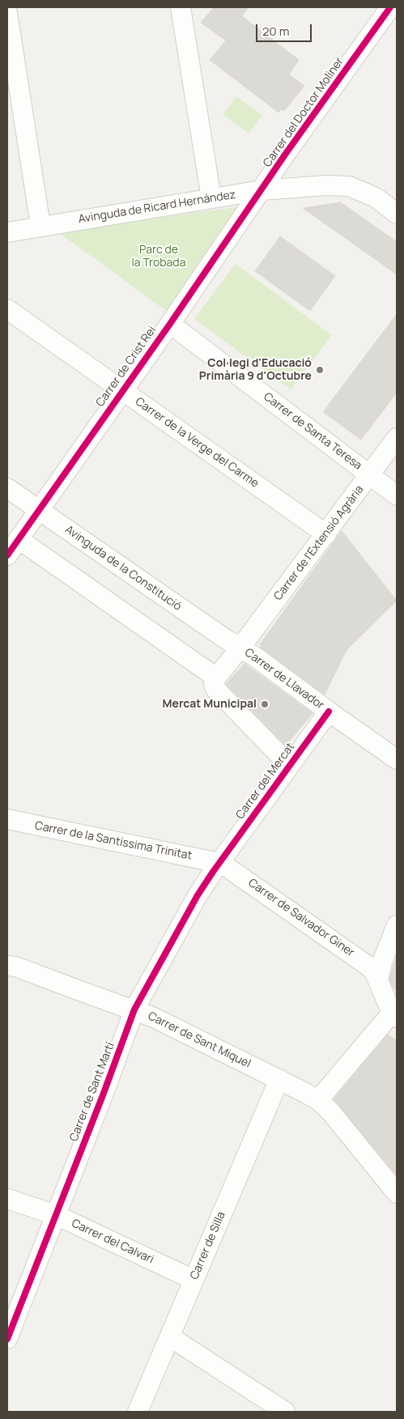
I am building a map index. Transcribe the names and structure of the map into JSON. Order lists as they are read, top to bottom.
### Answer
{
  "streets": {
    "street": [
      "Carrer del Doctor Moliner",
      "Avinguda de Ricard Hernández",
      "Carrer de Crist Rei",
      "Carrer de Santa Teresa",
      "Carrer de la Verge del Carme",
      "Carrer de l'Extensió Agrària",
      "Avinguda de la Constitució",
      "Carrer de Llavador",
      "Carrer del Mercat",
      "Carrer de la Santíssima Trinitat",
      "Carrer de Salvador Giner",
      "Carrer de Sant Miquel",
      "Carrer de Sant Martí",
      "Carrer del Calvari",
      "Carrer de Silla"
    ]
  },
  "crossings": [
    ["Carrer del Doctor Moliner", "Avinguda de Ricard Hernández"],
    ["Carrer del Doctor Moliner", "Carrer de Crist Rei"],
    ["Avinguda de Ricard Hernández", "Carrer de Crist Rei"],
    ["Carrer de Crist Rei", "Carrer de Santa Teresa"],
    ["Carrer de Crist Rei", "Carrer de la Verge del Carme"],
    ["Carrer de Crist Rei", "Avinguda de la Constitució"],
    ["Carrer de Santa Teresa", "Carrer de l'Extensió Agrària"],
    ["Carrer de la Verge del Carme", "Carrer de l'Extensió Agrària"],
    ["Carrer de l'Extensió Agrària", "Avinguda de la Constitució"],
    ["Carrer de l'Extensió Agrària", "Carrer de Llavador"],
    ["Avinguda de la Constitució", "Carrer de Llavador"],
    ["Carrer de Llavador", "Carrer del Mercat"],
    ["Carrer del Mercat", "Carrer de la Santíssima Trinitat"],
    ["Carrer del Mercat", "Carrer de Salvador Giner"],
    ["Carrer del Mercat", "Carrer de Sant Martí"],
    ["Carrer de la Santíssima Trinitat", "Carrer de Salvador Giner"],
    ["Carrer de la Santíssima Trinitat", "Carrer de Sant Martí"],
    ["Carrer de Salvador Giner", "Carrer de Sant Martí"],
    ["Carrer de Sant Miquel", "Carrer de Sant Martí"],
    ["Carrer de Sant Miquel", "Carrer de Silla"],
    ["Carrer de Sant Martí", "Carrer del Calvari"],
    ["Carrer del Calvari", "Carrer de Silla"]
  ],
  "parks": ["Parc de la Trobada"],
  "places": ["Col·legi d'Educació Primària 9 d'Octubre", "Mercat Municipal"],
  "scale_bar": "20 m"
}
